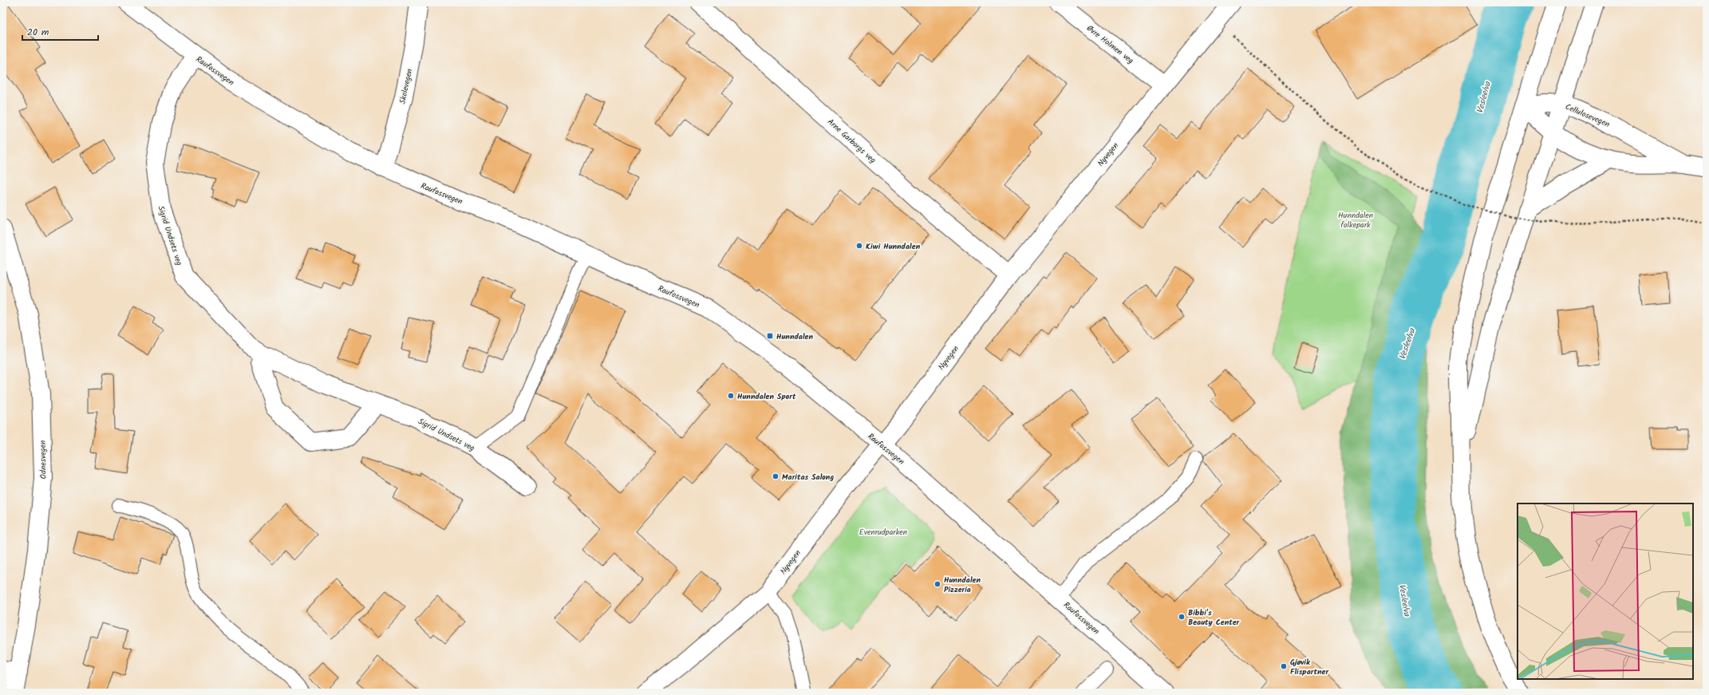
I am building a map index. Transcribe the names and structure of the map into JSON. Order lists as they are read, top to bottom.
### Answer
{
  "streets": {
    "main road": [
      "Øvre Holmen veg",
      "Raufossvegen",
      "Skolevegen",
      "Cellulosevegen",
      "Arne Garborgs veg",
      "Nyvegen",
      "Sigrid Undsets veg",
      "Odnesvegen"
    ]
  },
  "crossings": [
    ["Øvre Holmen veg", "Nyvegen"],
    ["Raufossvegen", "Skolevegen"],
    ["Raufossvegen", "Nyvegen"],
    ["Raufossvegen", "Sigrid Undsets veg"],
    ["Arne Garborgs veg", "Nyvegen"]
  ],
  "water": ["Vesleelva"],
  "parks": ["Hunndalen folkepark", "Evenrudparken"],
  "places": {
    "other": [
      "Kiwi Hunndalen",
      "Hunndalen Sport",
      "Maritas Salong",
      "Hunndalen Pizzeria",
      "Bibbi's Beauty Center",
      "Gjøvik Flispartner"
    ],
    "transit": ["Hunndalen"]
  },
  "scale_bar": "20 m"
}
